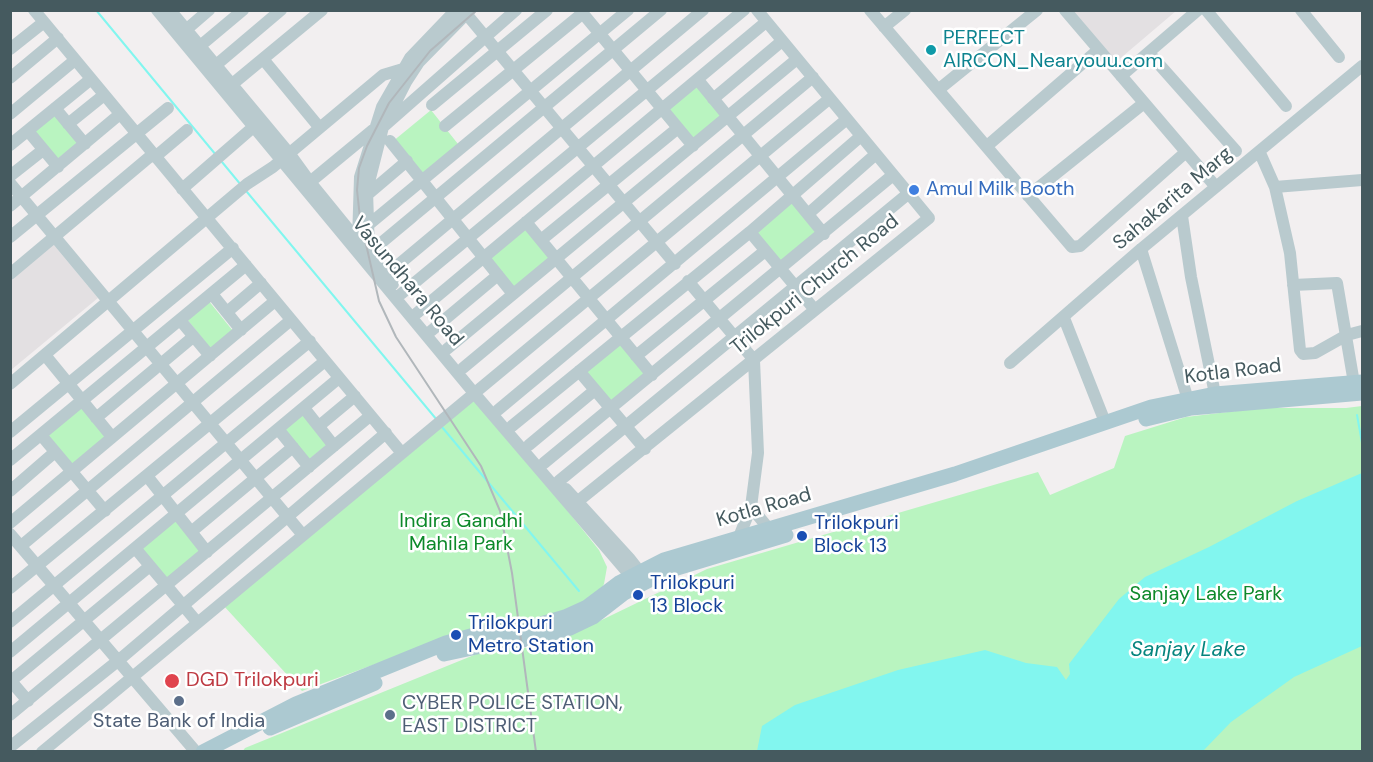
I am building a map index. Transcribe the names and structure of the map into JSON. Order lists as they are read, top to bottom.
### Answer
{
  "streets": {
    "main road": ["Kotla Road"],
    "street": ["Sahakarita Marg", "Vasundhara Road", "Trilokpuri Church Road"]
  },
  "crossings": [
    ["Vasundhara Road", "Trilokpuri Church Road"],
    ["Vasundhara Road", "Kotla Road"]
  ],
  "water": ["Sanjay Lake"],
  "parks": ["Indira Gandhi Mahila Park", "Sanjay Lake Park"],
  "places": [
    "PERFECT AIRCON_Nearyouu.com",
    "Amul Milk Booth",
    "Trilokpuri Block 13",
    "Trilokpuri 13 Block",
    "Trilokpuri Metro Station",
    "DGD Trilokpuri",
    "State Bank of India",
    "CYBER POLICE STATION, EAST DISTRICT"
  ]
}
